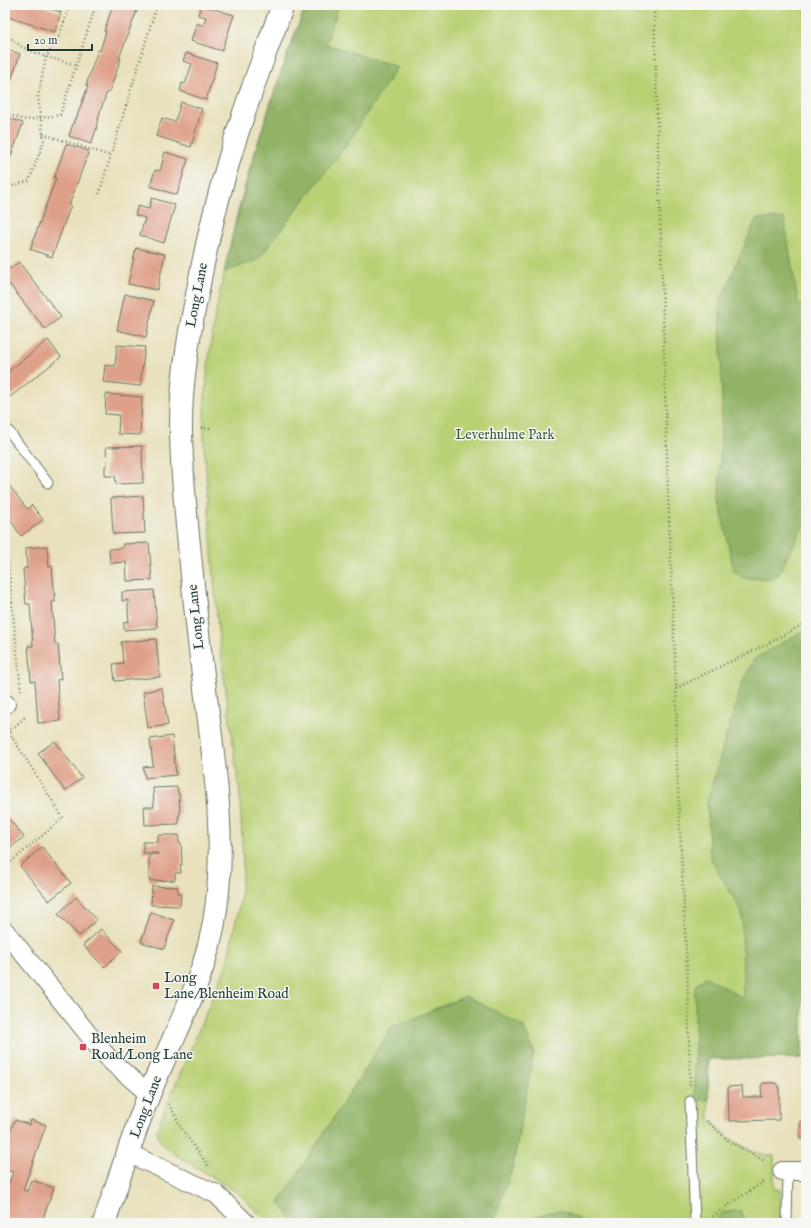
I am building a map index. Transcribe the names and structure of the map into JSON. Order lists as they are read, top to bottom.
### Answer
{
  "streets": {
    "street": ["Long Lane"]
  },
  "parks": ["Leverhulme Park"],
  "places": {
    "transit": ["Long Lane/Blenheim Road", "Blenheim Road/Long Lane"]
  },
  "scale_bar": "20 m"
}
